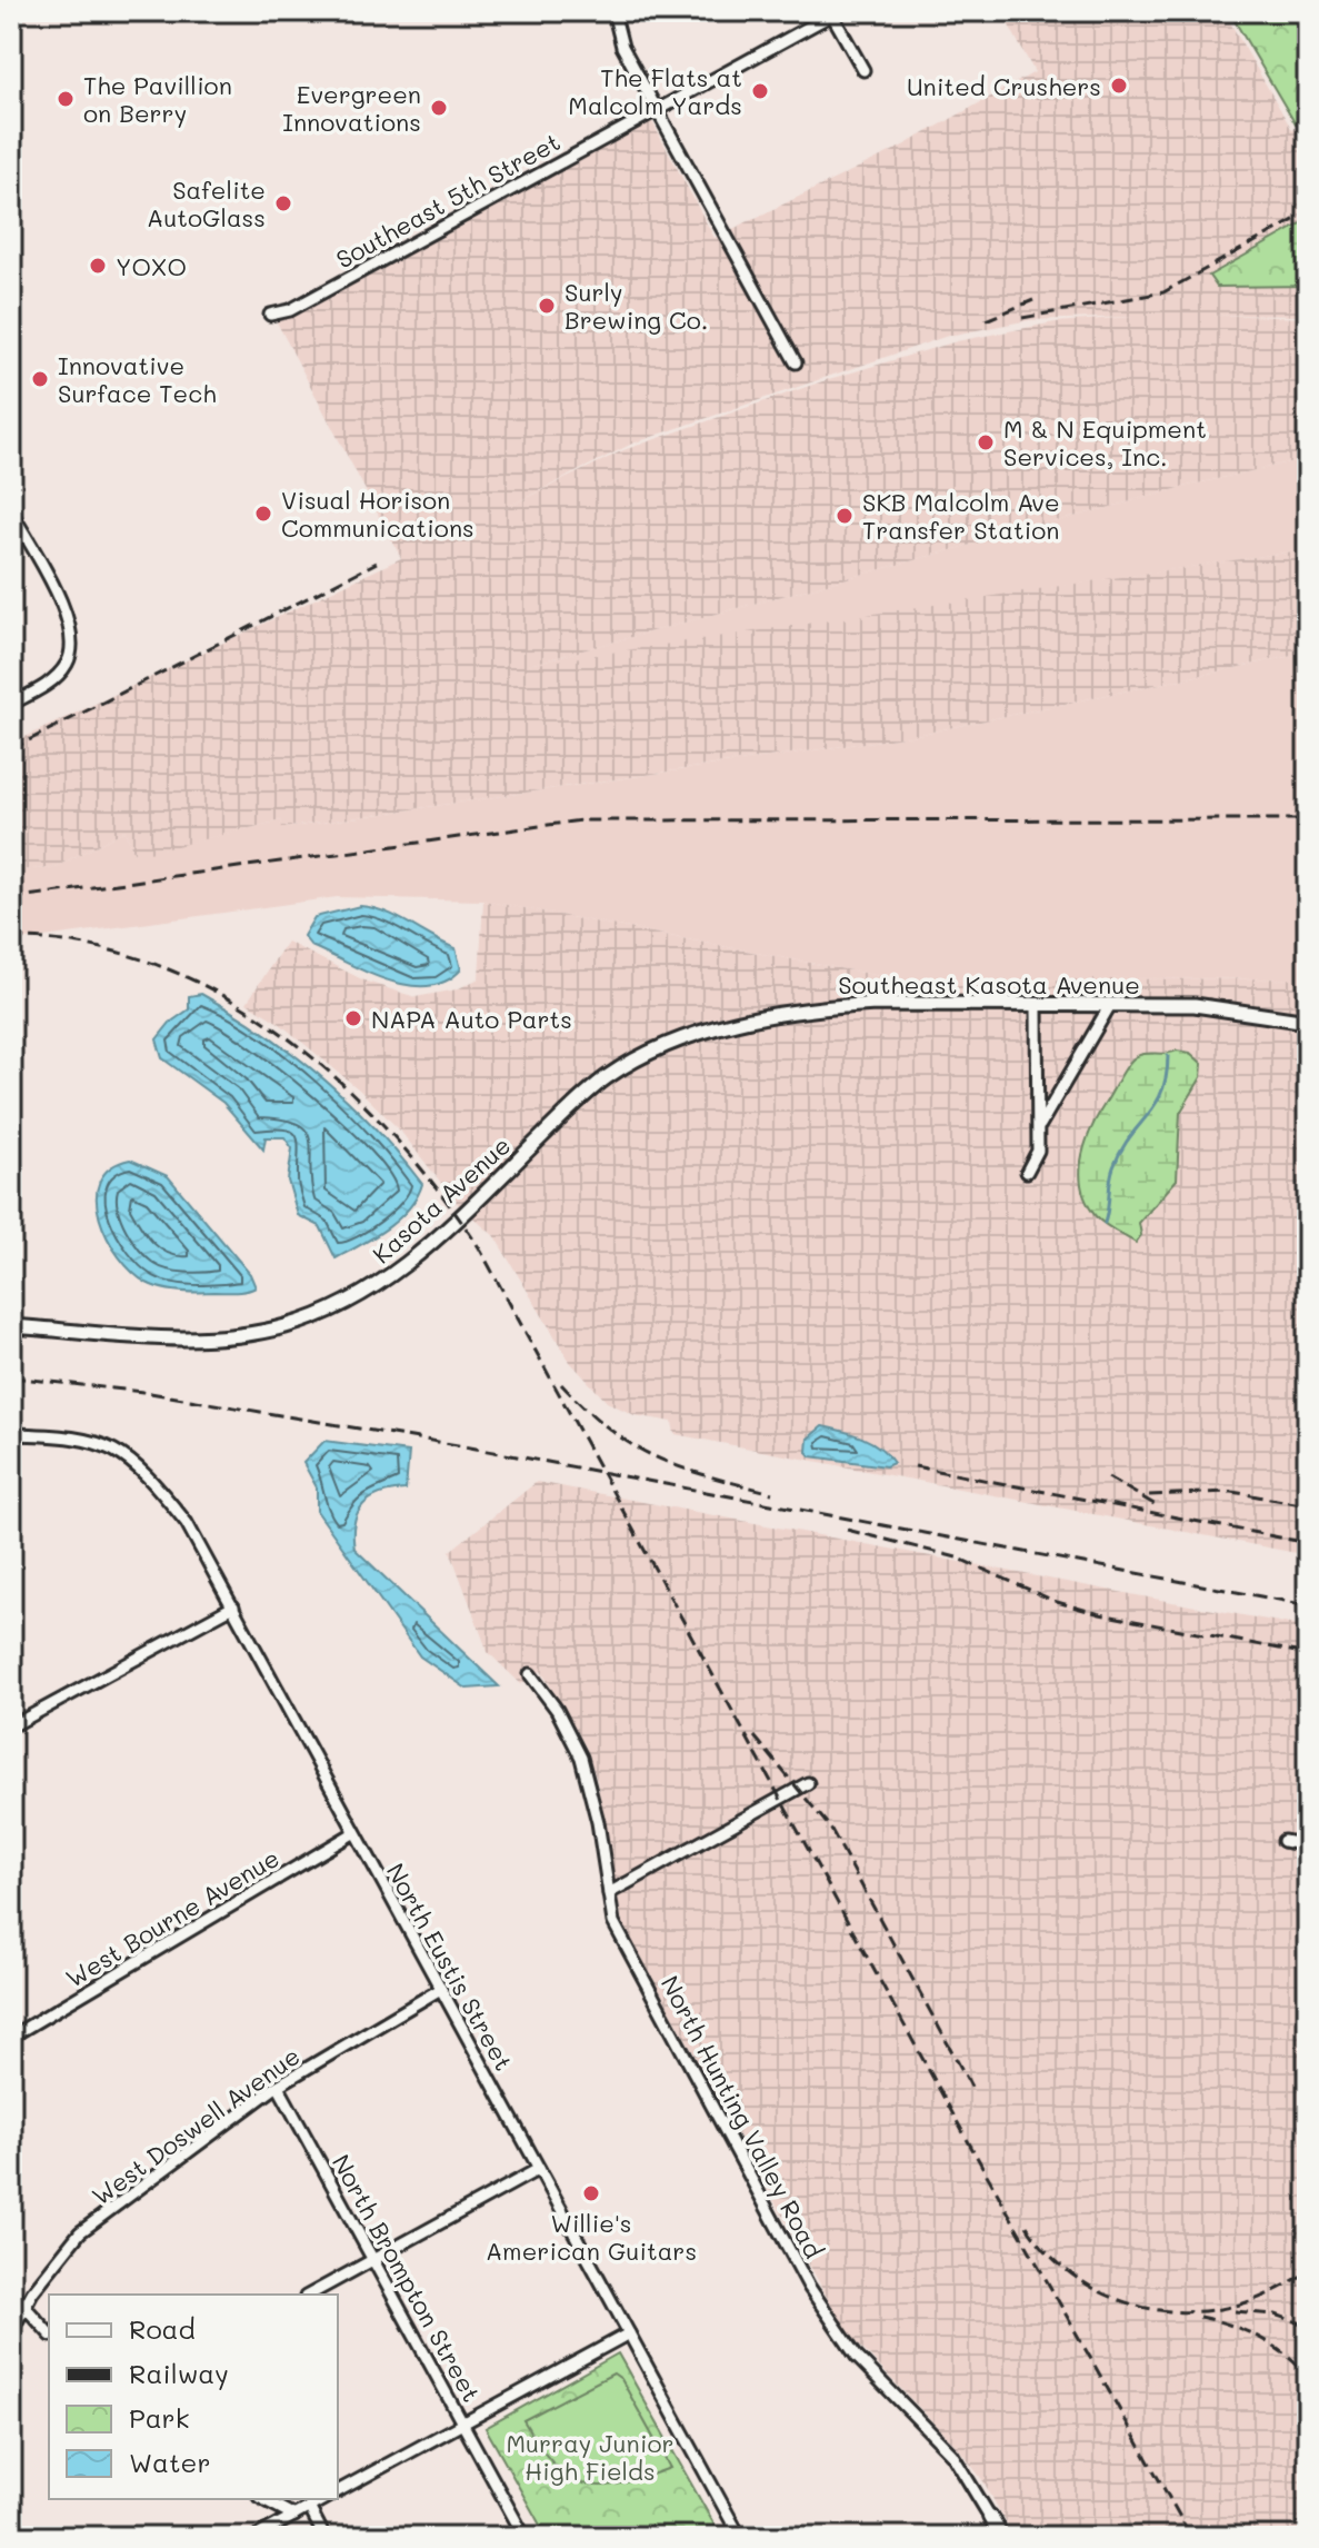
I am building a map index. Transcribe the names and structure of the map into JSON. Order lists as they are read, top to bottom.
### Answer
{
  "streets": {
    "main road": ["North Hunting Valley Road"],
    "street": [
      "Southeast 5th Street",
      "Southeast Kasota Avenue",
      "Kasota Avenue",
      "West Bourne Avenue",
      "North Eustis Street",
      "West Doswell Avenue",
      "North Brompton Street"
    ]
  },
  "crossings": [
    ["Southeast Kasota Avenue", "Kasota Avenue"],
    ["West Bourne Avenue", "North Eustis Street"],
    ["North Eustis Street", "West Doswell Avenue"],
    ["West Doswell Avenue", "North Brompton Street"]
  ],
  "parks": ["Murray Junior High Fields"],
  "places": [
    "United Crushers",
    "The Flats at Malcolm Yards",
    "The Pavillion on Berry",
    "Evergreen Innovations",
    "Safelite AutoGlass",
    "YOXO",
    "Surly Brewing Co.",
    "Innovative Surface Tech",
    "M & N Equipment Services, Inc.",
    "Visual Horison Communications",
    "SKB Malcolm Ave Transfer Station",
    "NAPA Auto Parts",
    "Willie's American Guitars"
  ],
  "legend": [
    "Road",
    "Railway",
    "Park",
    "Water"
  ]
}
